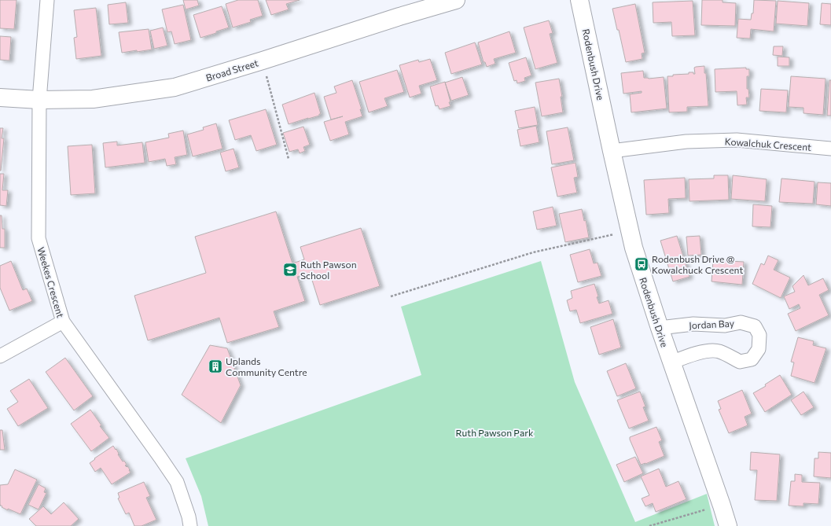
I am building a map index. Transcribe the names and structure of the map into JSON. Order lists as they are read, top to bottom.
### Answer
{
  "streets": {
    "street": [
      "Rodenbush Drive",
      "Broad Street",
      "Kowalchuk Crescent",
      "Weekes Crescent",
      "Jordan Bay"
    ]
  },
  "crossings": [
    ["Rodenbush Drive", "Kowalchuk Crescent"],
    ["Rodenbush Drive", "Jordan Bay"],
    ["Broad Street", "Weekes Crescent"]
  ],
  "parks": ["Ruth Pawson Park"],
  "places": {
    "bus stop": ["Rodenbush Drive @ Kowalchuck Crescent"],
    "school or university": ["Ruth Pawson School"],
    "building": ["Uplands Community Centre"]
  }
}
